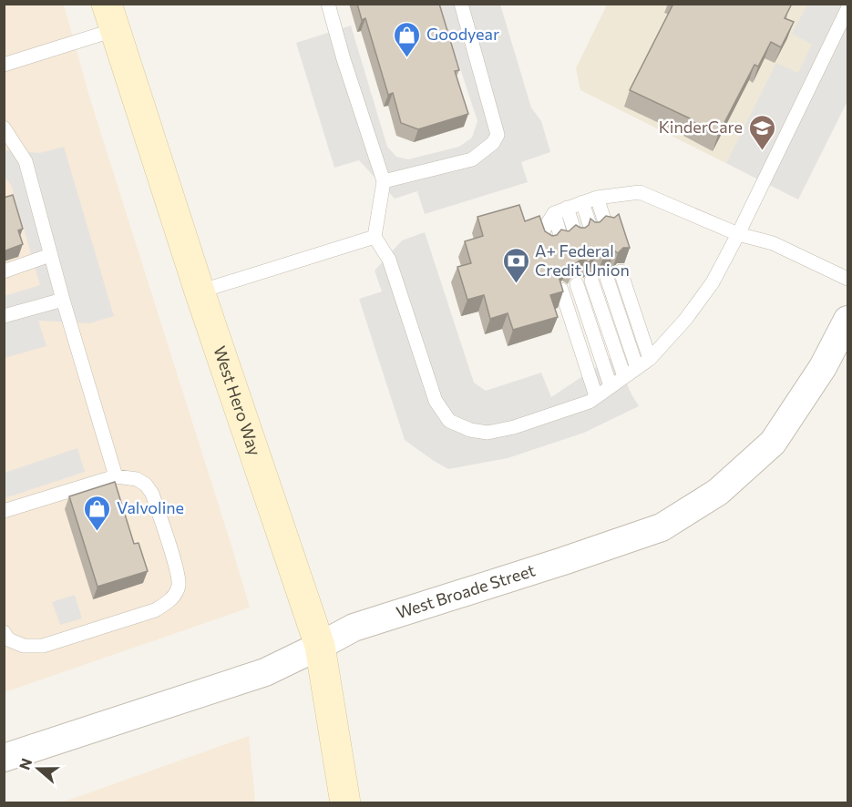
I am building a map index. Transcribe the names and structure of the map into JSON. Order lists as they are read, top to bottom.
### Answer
{
  "streets": {
    "main road": ["West Hero Way"],
    "street": ["West Broade Street"]
  },
  "crossings": [
    ["West Hero Way", "West Broade Street"]
  ],
  "places": {
    "shop": ["Goodyear", "Valvoline"],
    "school or university": ["KinderCare"],
    "bank": ["A+ Federal Credit Union"]
  },
  "north": "left"
}
